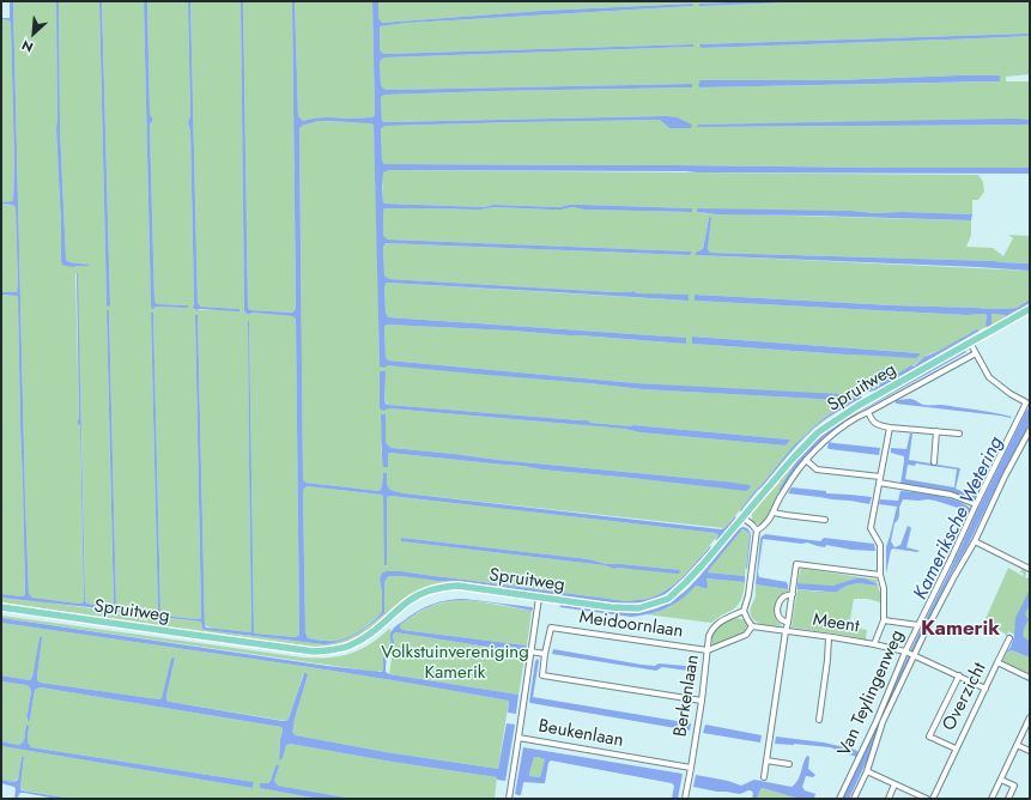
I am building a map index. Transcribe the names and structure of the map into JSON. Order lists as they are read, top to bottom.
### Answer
{
  "streets": {
    "main road": ["Spruitweg"],
    "street": [
      "Meent",
      "Meidoornlaan",
      "Van Teylingenweg",
      "Berkenlaan",
      "Overzicht",
      "Beukenlaan"
    ]
  },
  "crossings": [
    ["Spruitweg", "Van Teylingenweg"],
    ["Spruitweg", "Beukenlaan"],
    ["Meent", "Van Teylingenweg"],
    ["Meent", "Berkenlaan"],
    ["Meent", "Overzicht"],
    ["Meidoornlaan", "Berkenlaan"],
    ["Berkenlaan", "Beukenlaan"]
  ],
  "districts": ["Kamerik"],
  "water": ["Kameriksche Wetering"],
  "parks": ["Volkstuinvereniging Kamerik"],
  "north": "bottom left"
}
